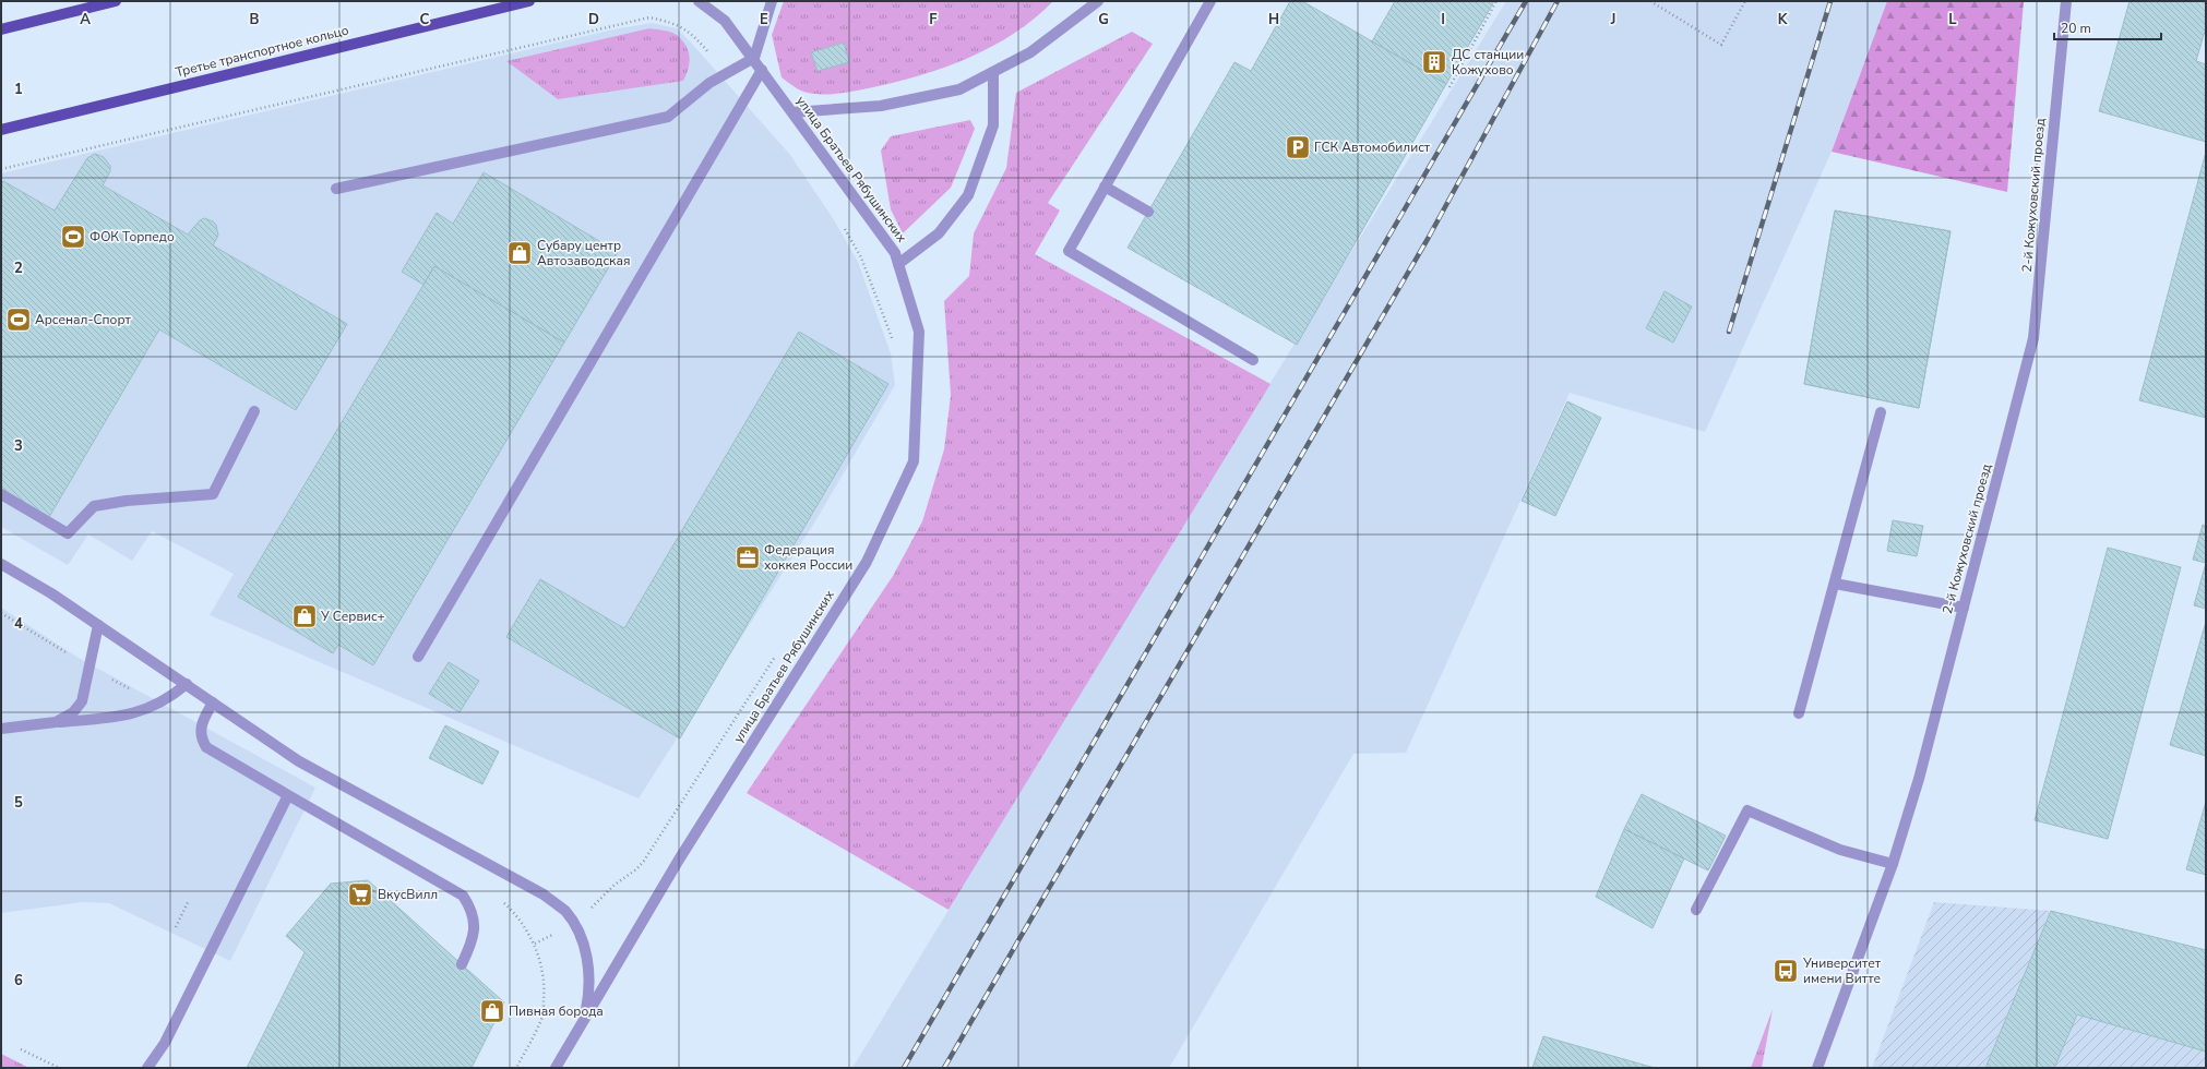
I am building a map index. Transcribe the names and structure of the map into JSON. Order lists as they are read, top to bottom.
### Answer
{
  "streets": {
    "main road": ["Третье транспортное кольцо"],
    "street": ["улица Братьев Рябушинских", "2-й Кожуховский проезд"]
  },
  "places": {
    "building": ["ДС станции Кожухово"],
    "parking": ["ГСК Автомобилист"],
    "sports": ["ФОК Торпедо", "Арсенал-Спорт"],
    "shop": ["Субару центр Автозаводская", "У Сервис+", "Пивная борода"],
    "office": ["Федерация хоккея России"],
    "supermarket": ["ВкусВилл"],
    "bus stop": ["Университет имени Витте"]
  },
  "scale_bar": "20 m",
  "grid": {
    "columns": [
      "A",
      "B",
      "C",
      "D",
      "E",
      "F",
      "G",
      "H",
      "I",
      "J",
      "K",
      "L"
    ],
    "rows": [
      "1",
      "2",
      "3",
      "4",
      "5",
      "6"
    ]
  }
}
